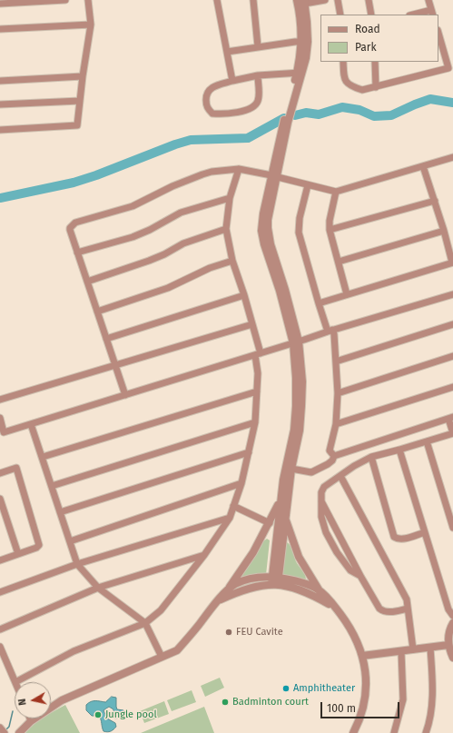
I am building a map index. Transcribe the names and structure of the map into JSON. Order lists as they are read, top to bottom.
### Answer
{
  "places": [
    "FEU Cavite",
    "Amphitheater",
    "Badminton court",
    "Jungle pool"
  ],
  "legend": ["Road", "Park"],
  "scale_bar": "100 m",
  "north": "left"
}
